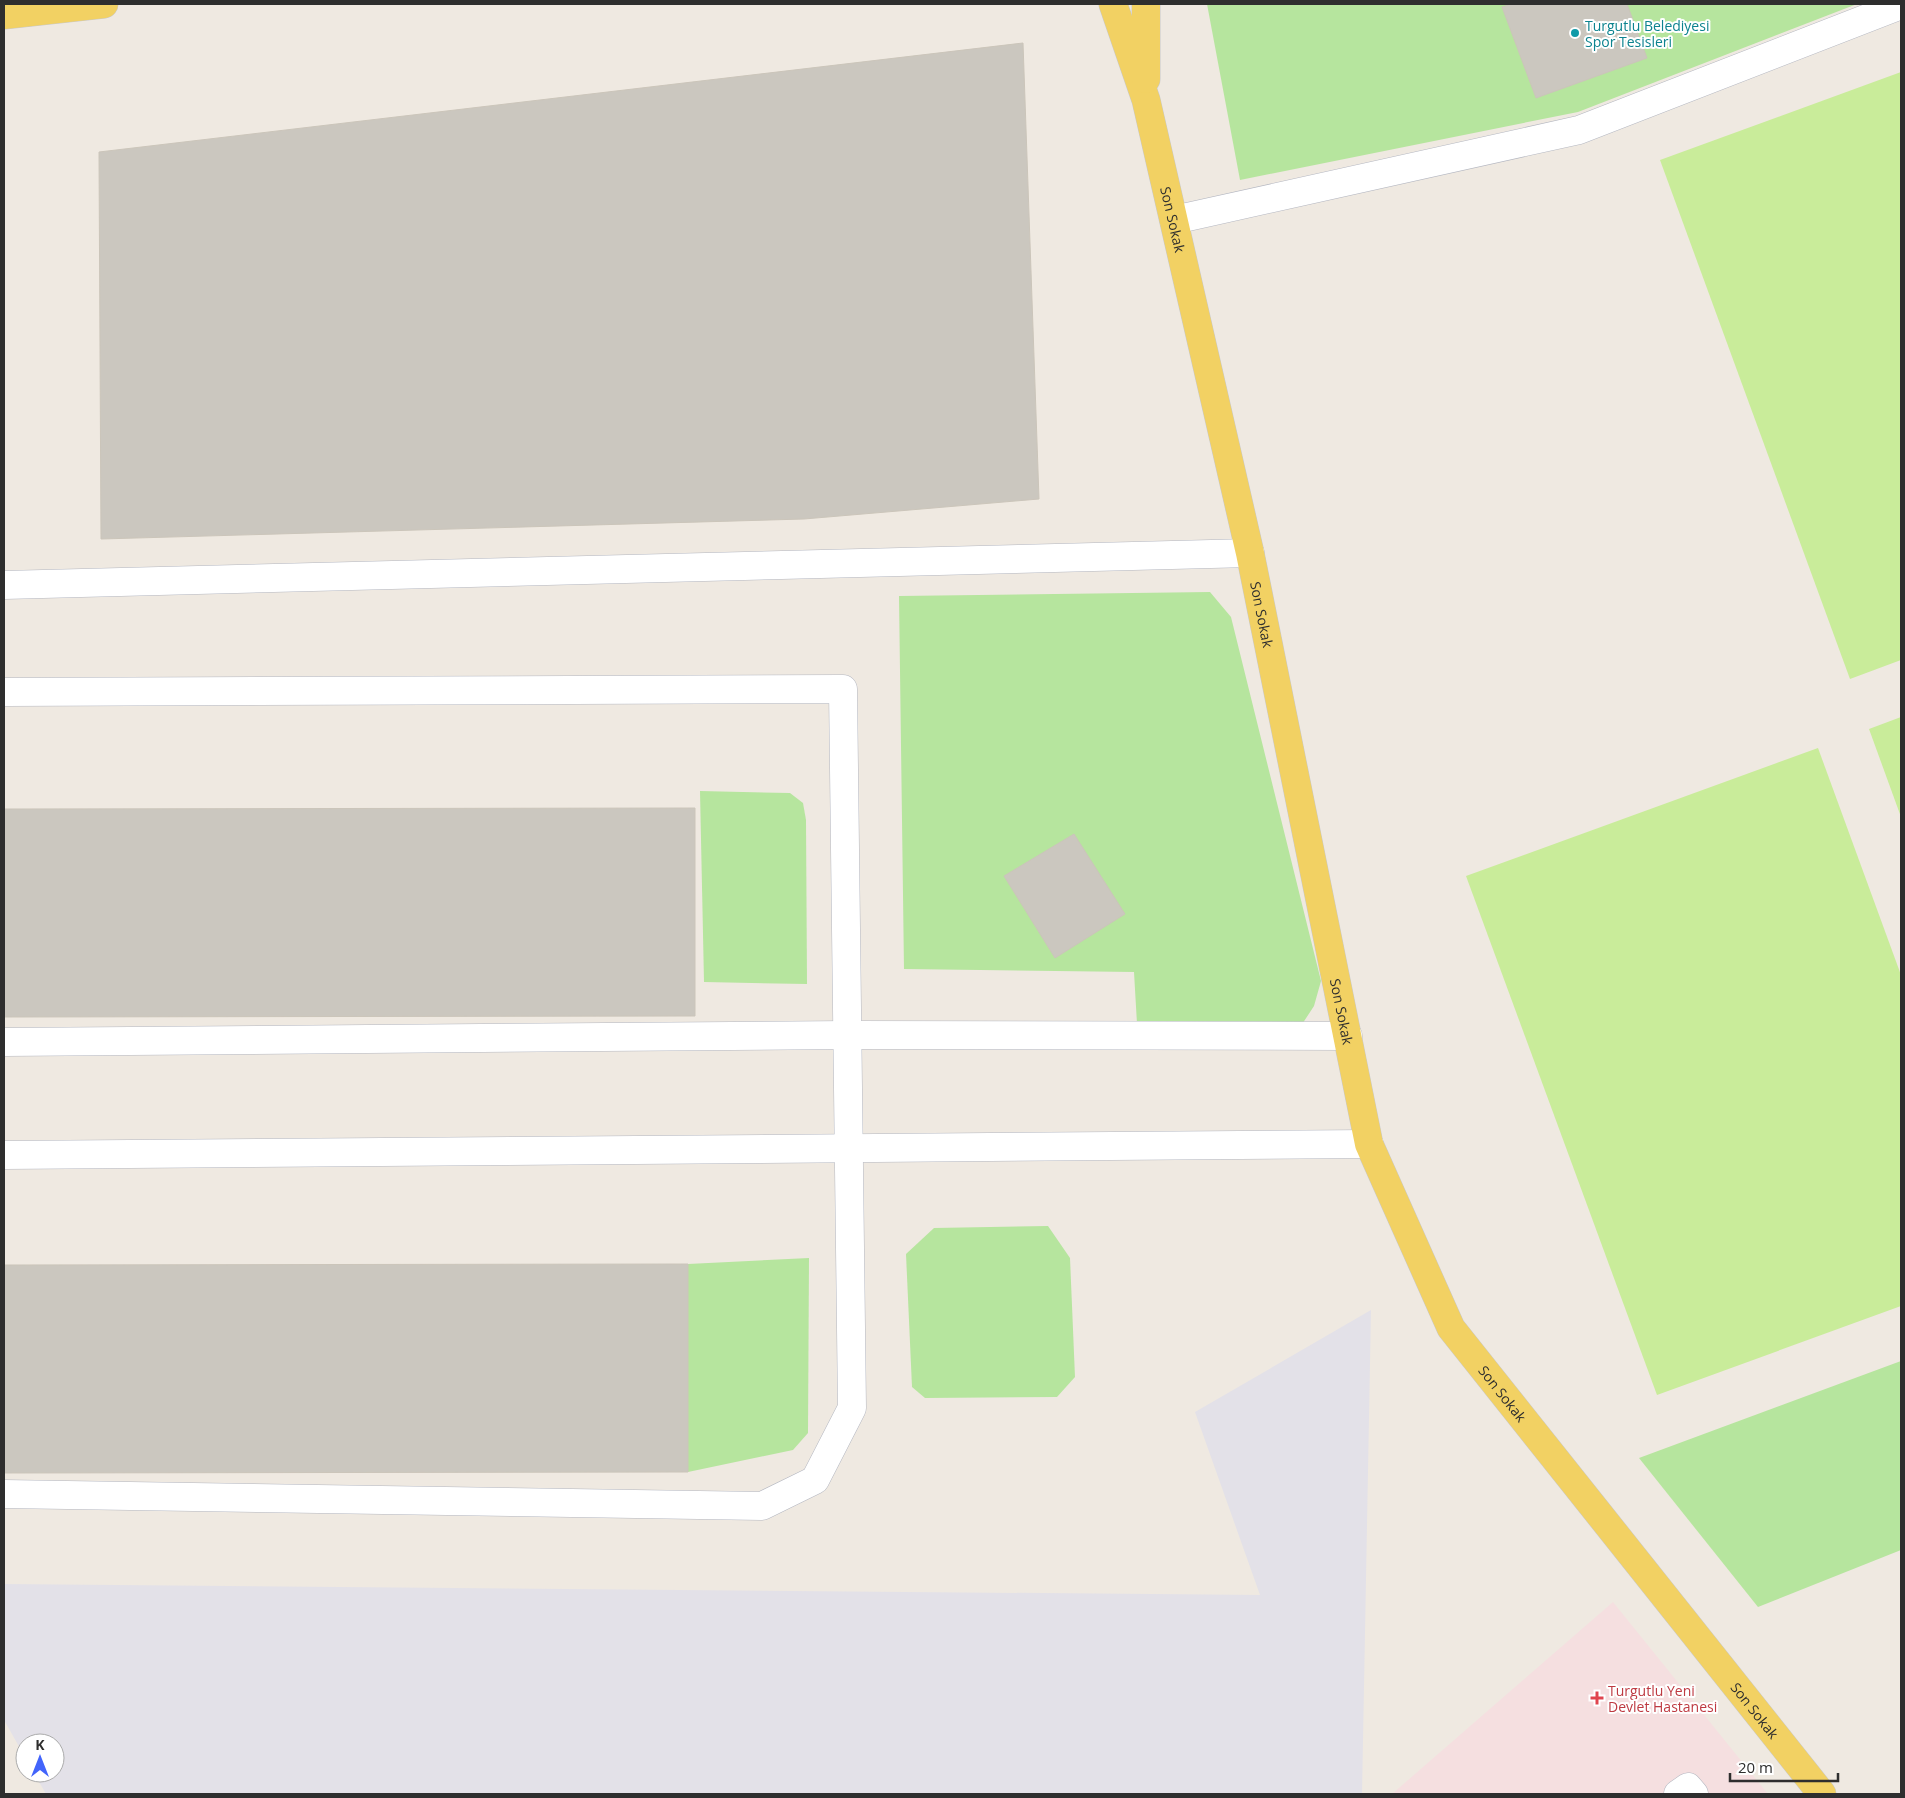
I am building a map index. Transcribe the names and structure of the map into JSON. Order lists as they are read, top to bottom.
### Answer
{
  "streets": {
    "main road": ["Son Sokak"]
  },
  "places": {
    "other": ["Turgutlu Belediyesi Spor Tesisleri"],
    "health": ["Turgutlu Yeni Devlet Hastanesi"]
  },
  "scale_bar": "20 m",
  "north": "top"
}
